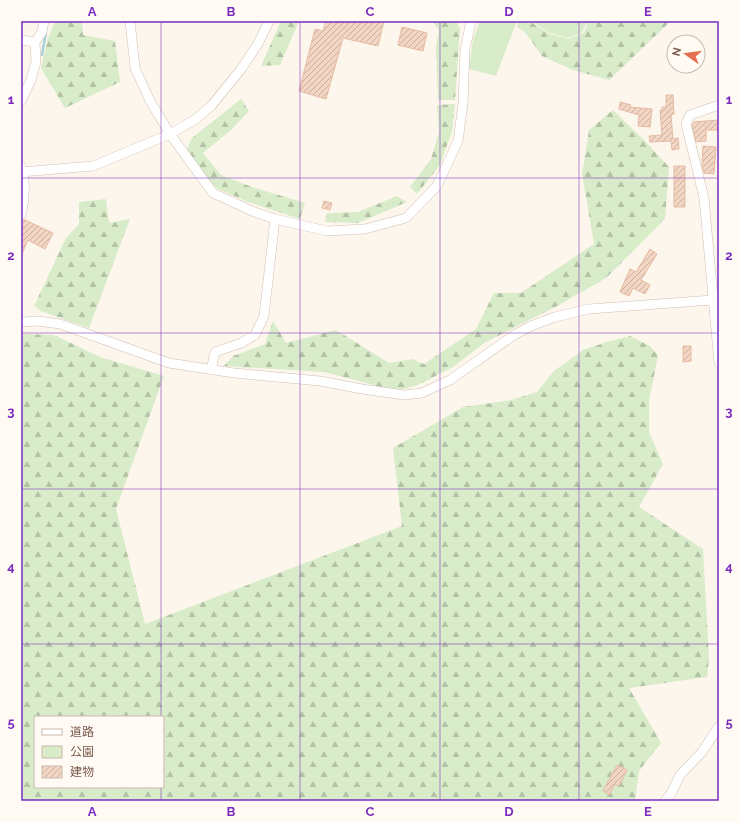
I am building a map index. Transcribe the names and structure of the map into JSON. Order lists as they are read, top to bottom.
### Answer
{
  "legend": ["道路", "公園", "建物"],
  "north": "left",
  "grid": {
    "columns": [
      "A",
      "B",
      "C",
      "D",
      "E"
    ],
    "rows": [
      "1",
      "2",
      "3",
      "4",
      "5"
    ]
  }
}
